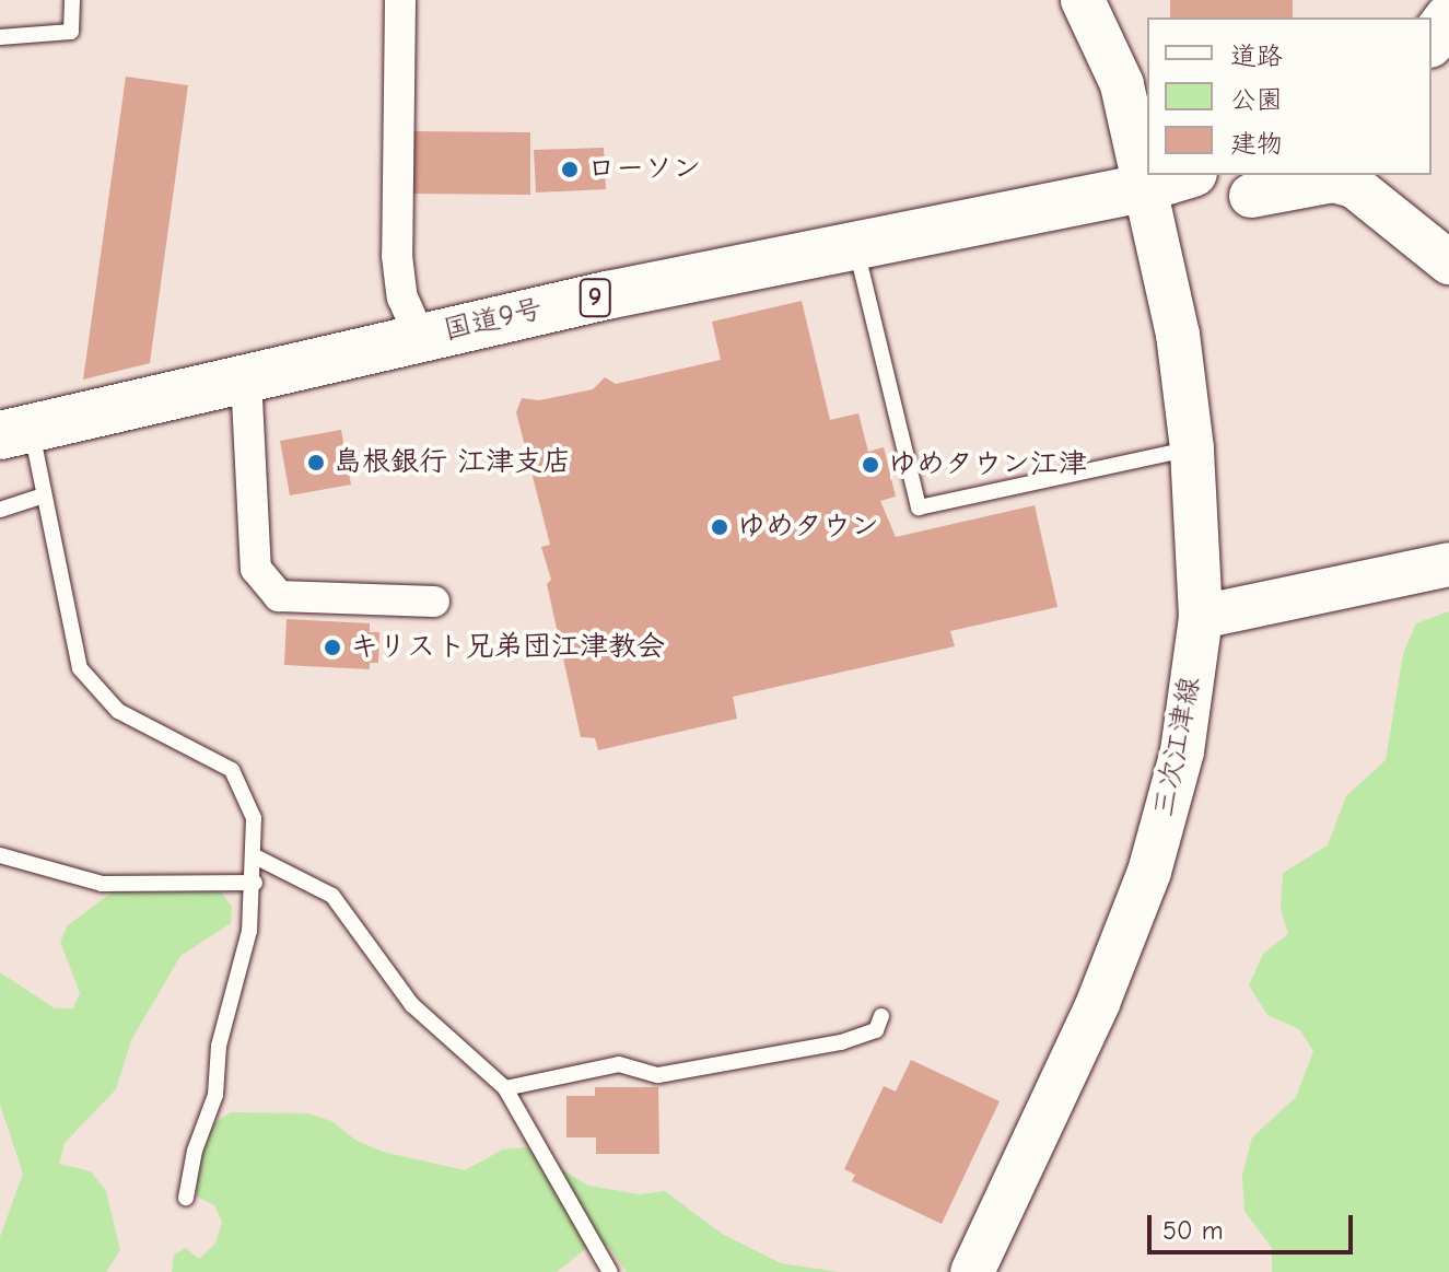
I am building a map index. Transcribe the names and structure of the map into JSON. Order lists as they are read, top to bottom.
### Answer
{
  "streets": {
    "highway": ["9", "国道9号"],
    "main road": ["三次江津線"]
  },
  "crossings": [
    ["国道9号", "三次江津線"]
  ],
  "places": [
    "ローソン",
    "島根銀行 江津支店",
    "ゆめタウン江津",
    "ゆめタウン",
    "キリスト兄弟団江津教会"
  ],
  "legend": ["道路", "公園", "建物"],
  "scale_bar": "50 m"
}
